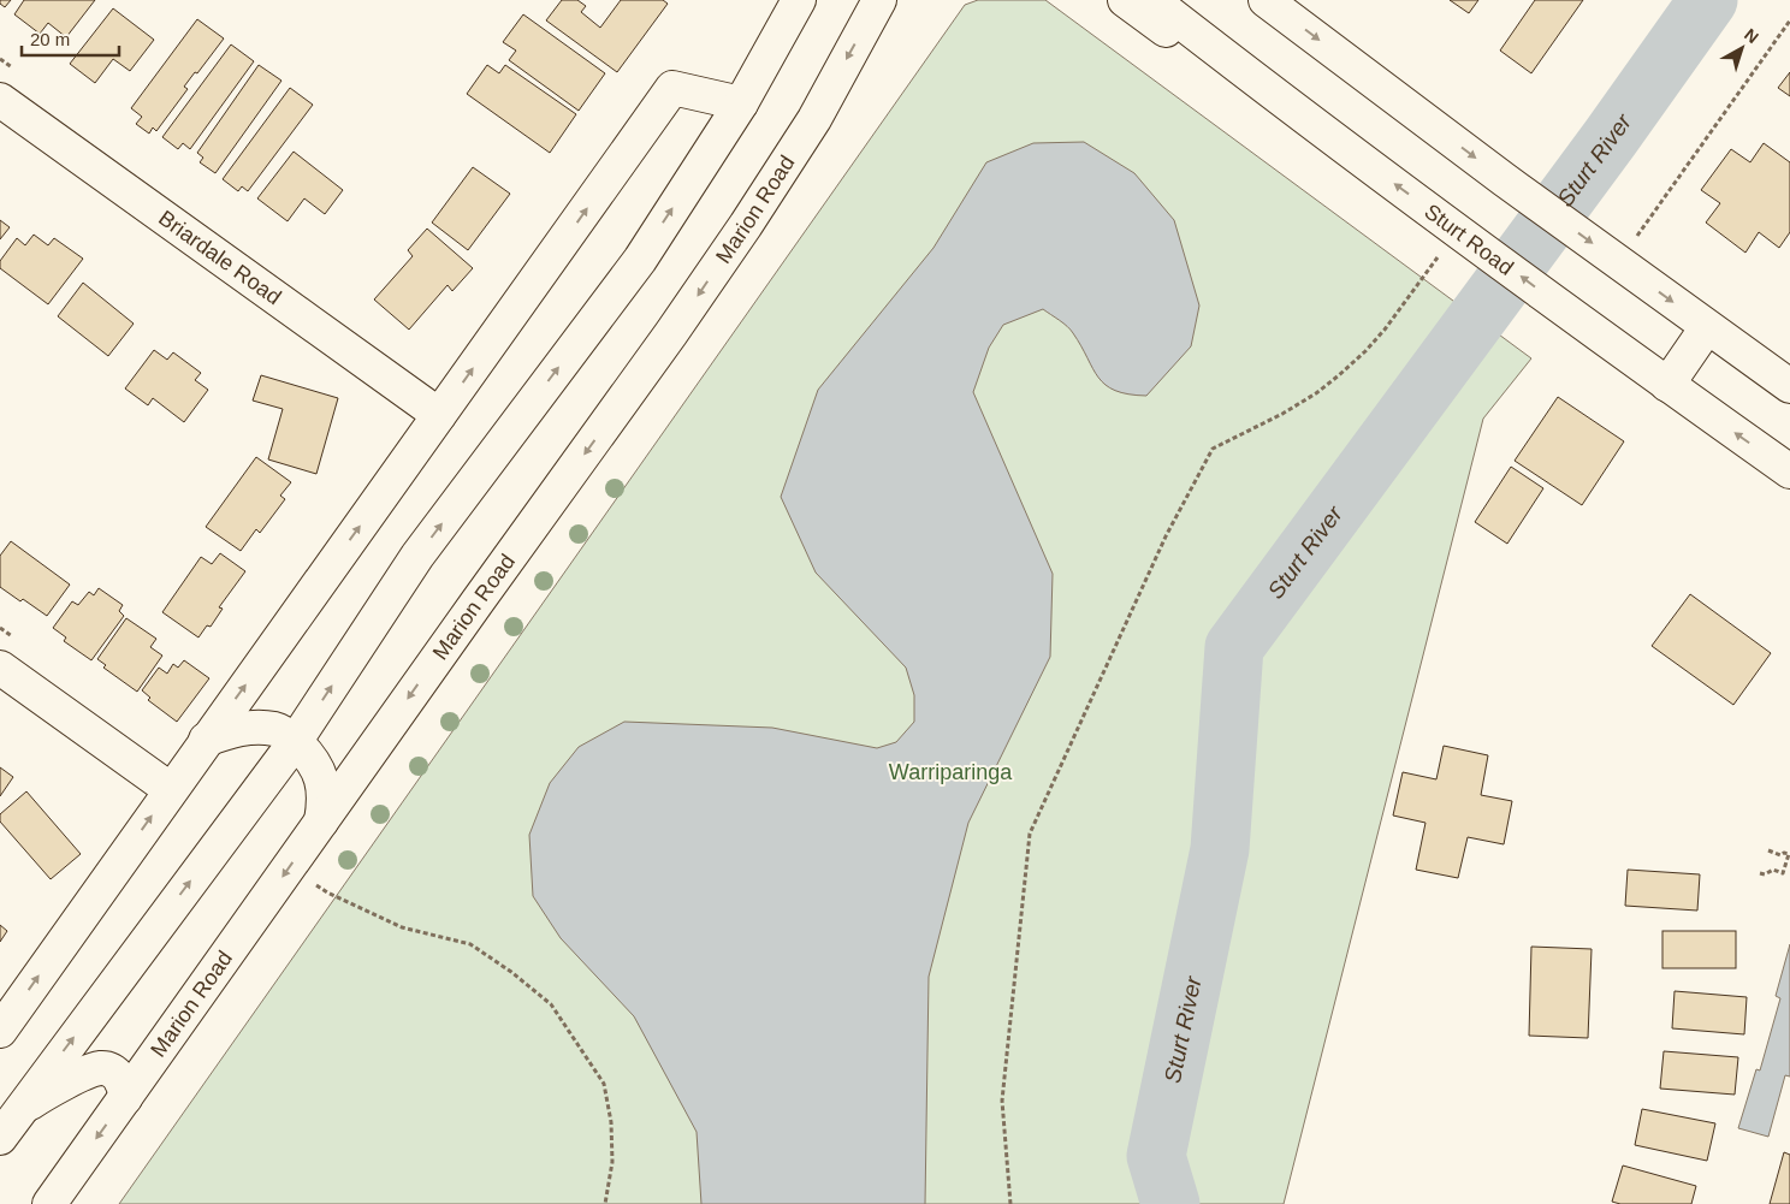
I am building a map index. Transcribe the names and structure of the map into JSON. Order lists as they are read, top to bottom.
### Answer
{
  "streets": {
    "main road": ["Marion Road", "Sturt Road", "Briardale Road"]
  },
  "water": ["Sturt River"],
  "parks": ["Warriparinga"],
  "scale_bar": "20 m",
  "north": "top right"
}
